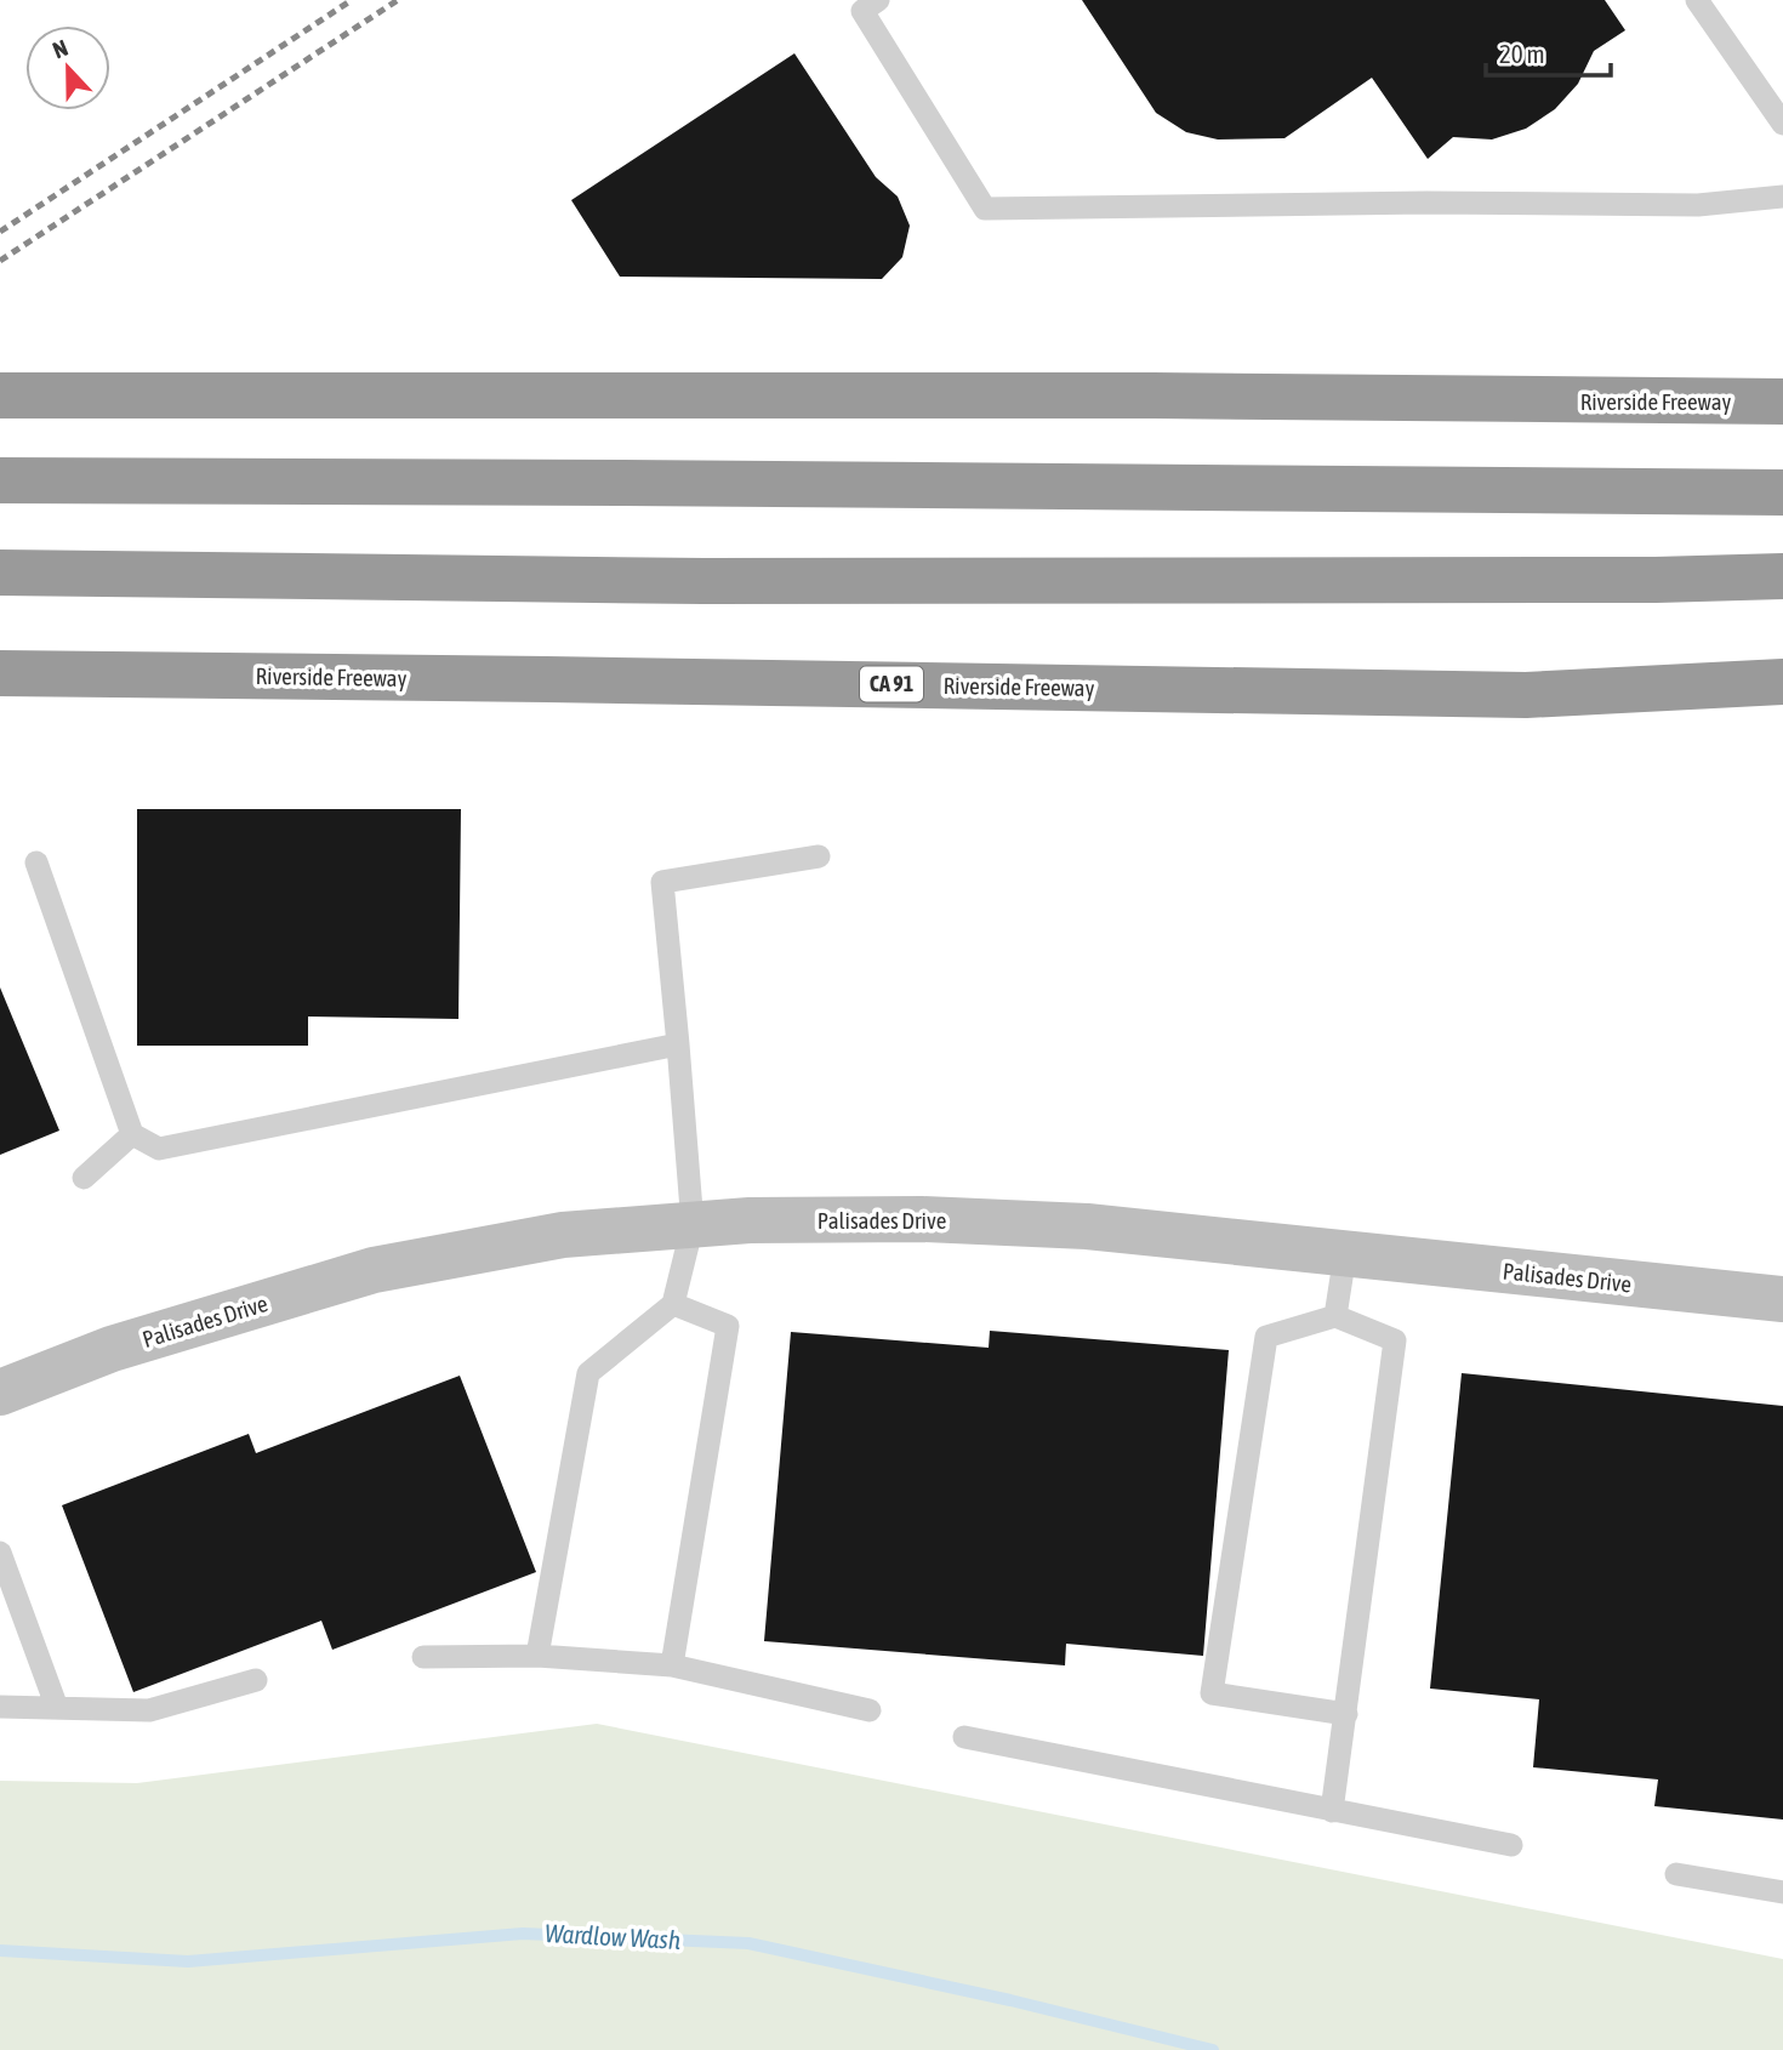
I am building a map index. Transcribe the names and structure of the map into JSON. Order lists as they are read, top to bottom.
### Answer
{
  "streets": {
    "highway": ["Riverside Freeway", "CA 91"],
    "street": ["Palisades Drive"]
  },
  "water": ["Wardlow Wash"],
  "scale_bar": "20 m",
  "north": "top"
}
